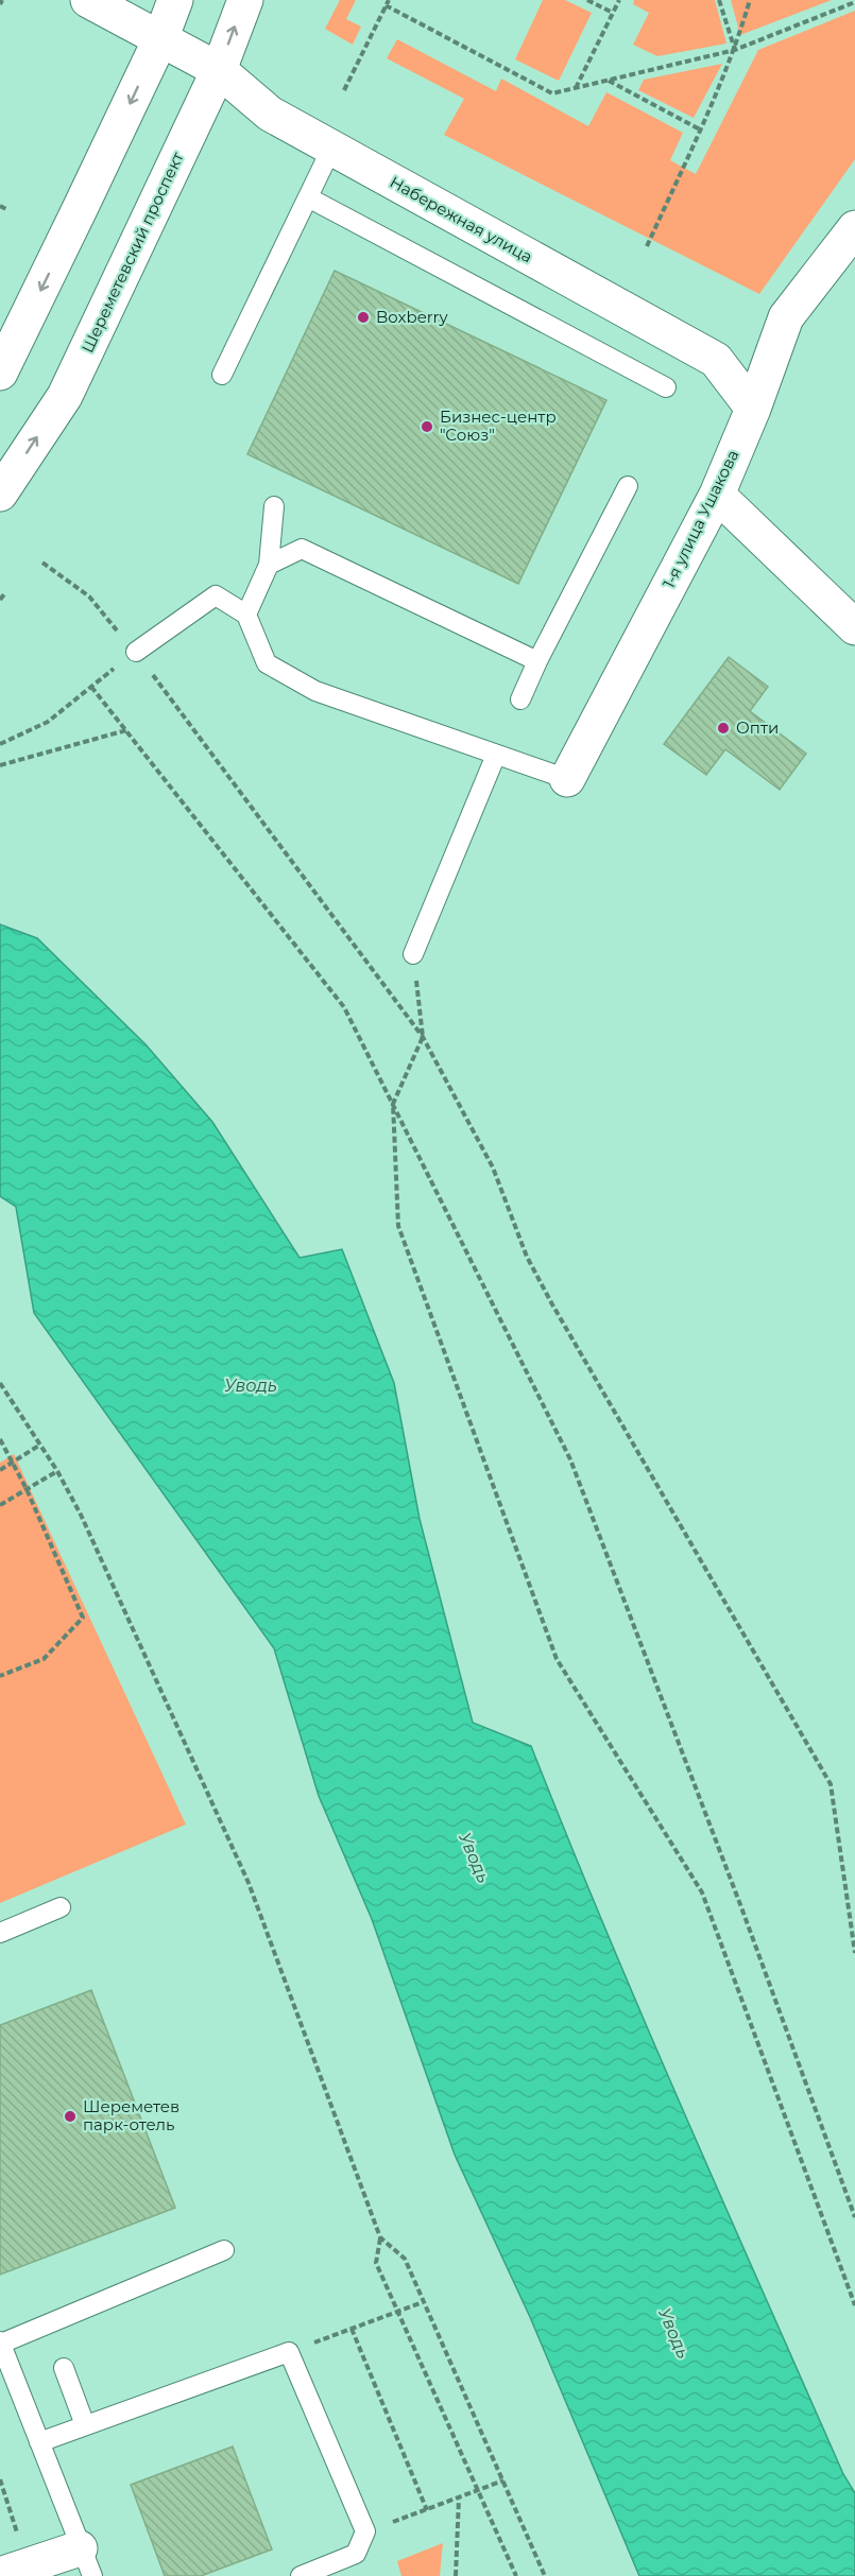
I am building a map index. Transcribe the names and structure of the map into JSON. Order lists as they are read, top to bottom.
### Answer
{
  "streets": {
    "street": ["Набережная улица", "Шереметевский проспект", "1-я улица Ушакова"]
  },
  "crossings": [
    ["Набережная улица", "Шереметевский проспект"],
    ["Набережная улица", "1-я улица Ушакова"]
  ],
  "water": ["Уводь"],
  "places": [
    "Boxberry",
    "Бизнес-центр \"Союз\"",
    "Опти",
    "Шереметев парк-отель"
  ]
}
